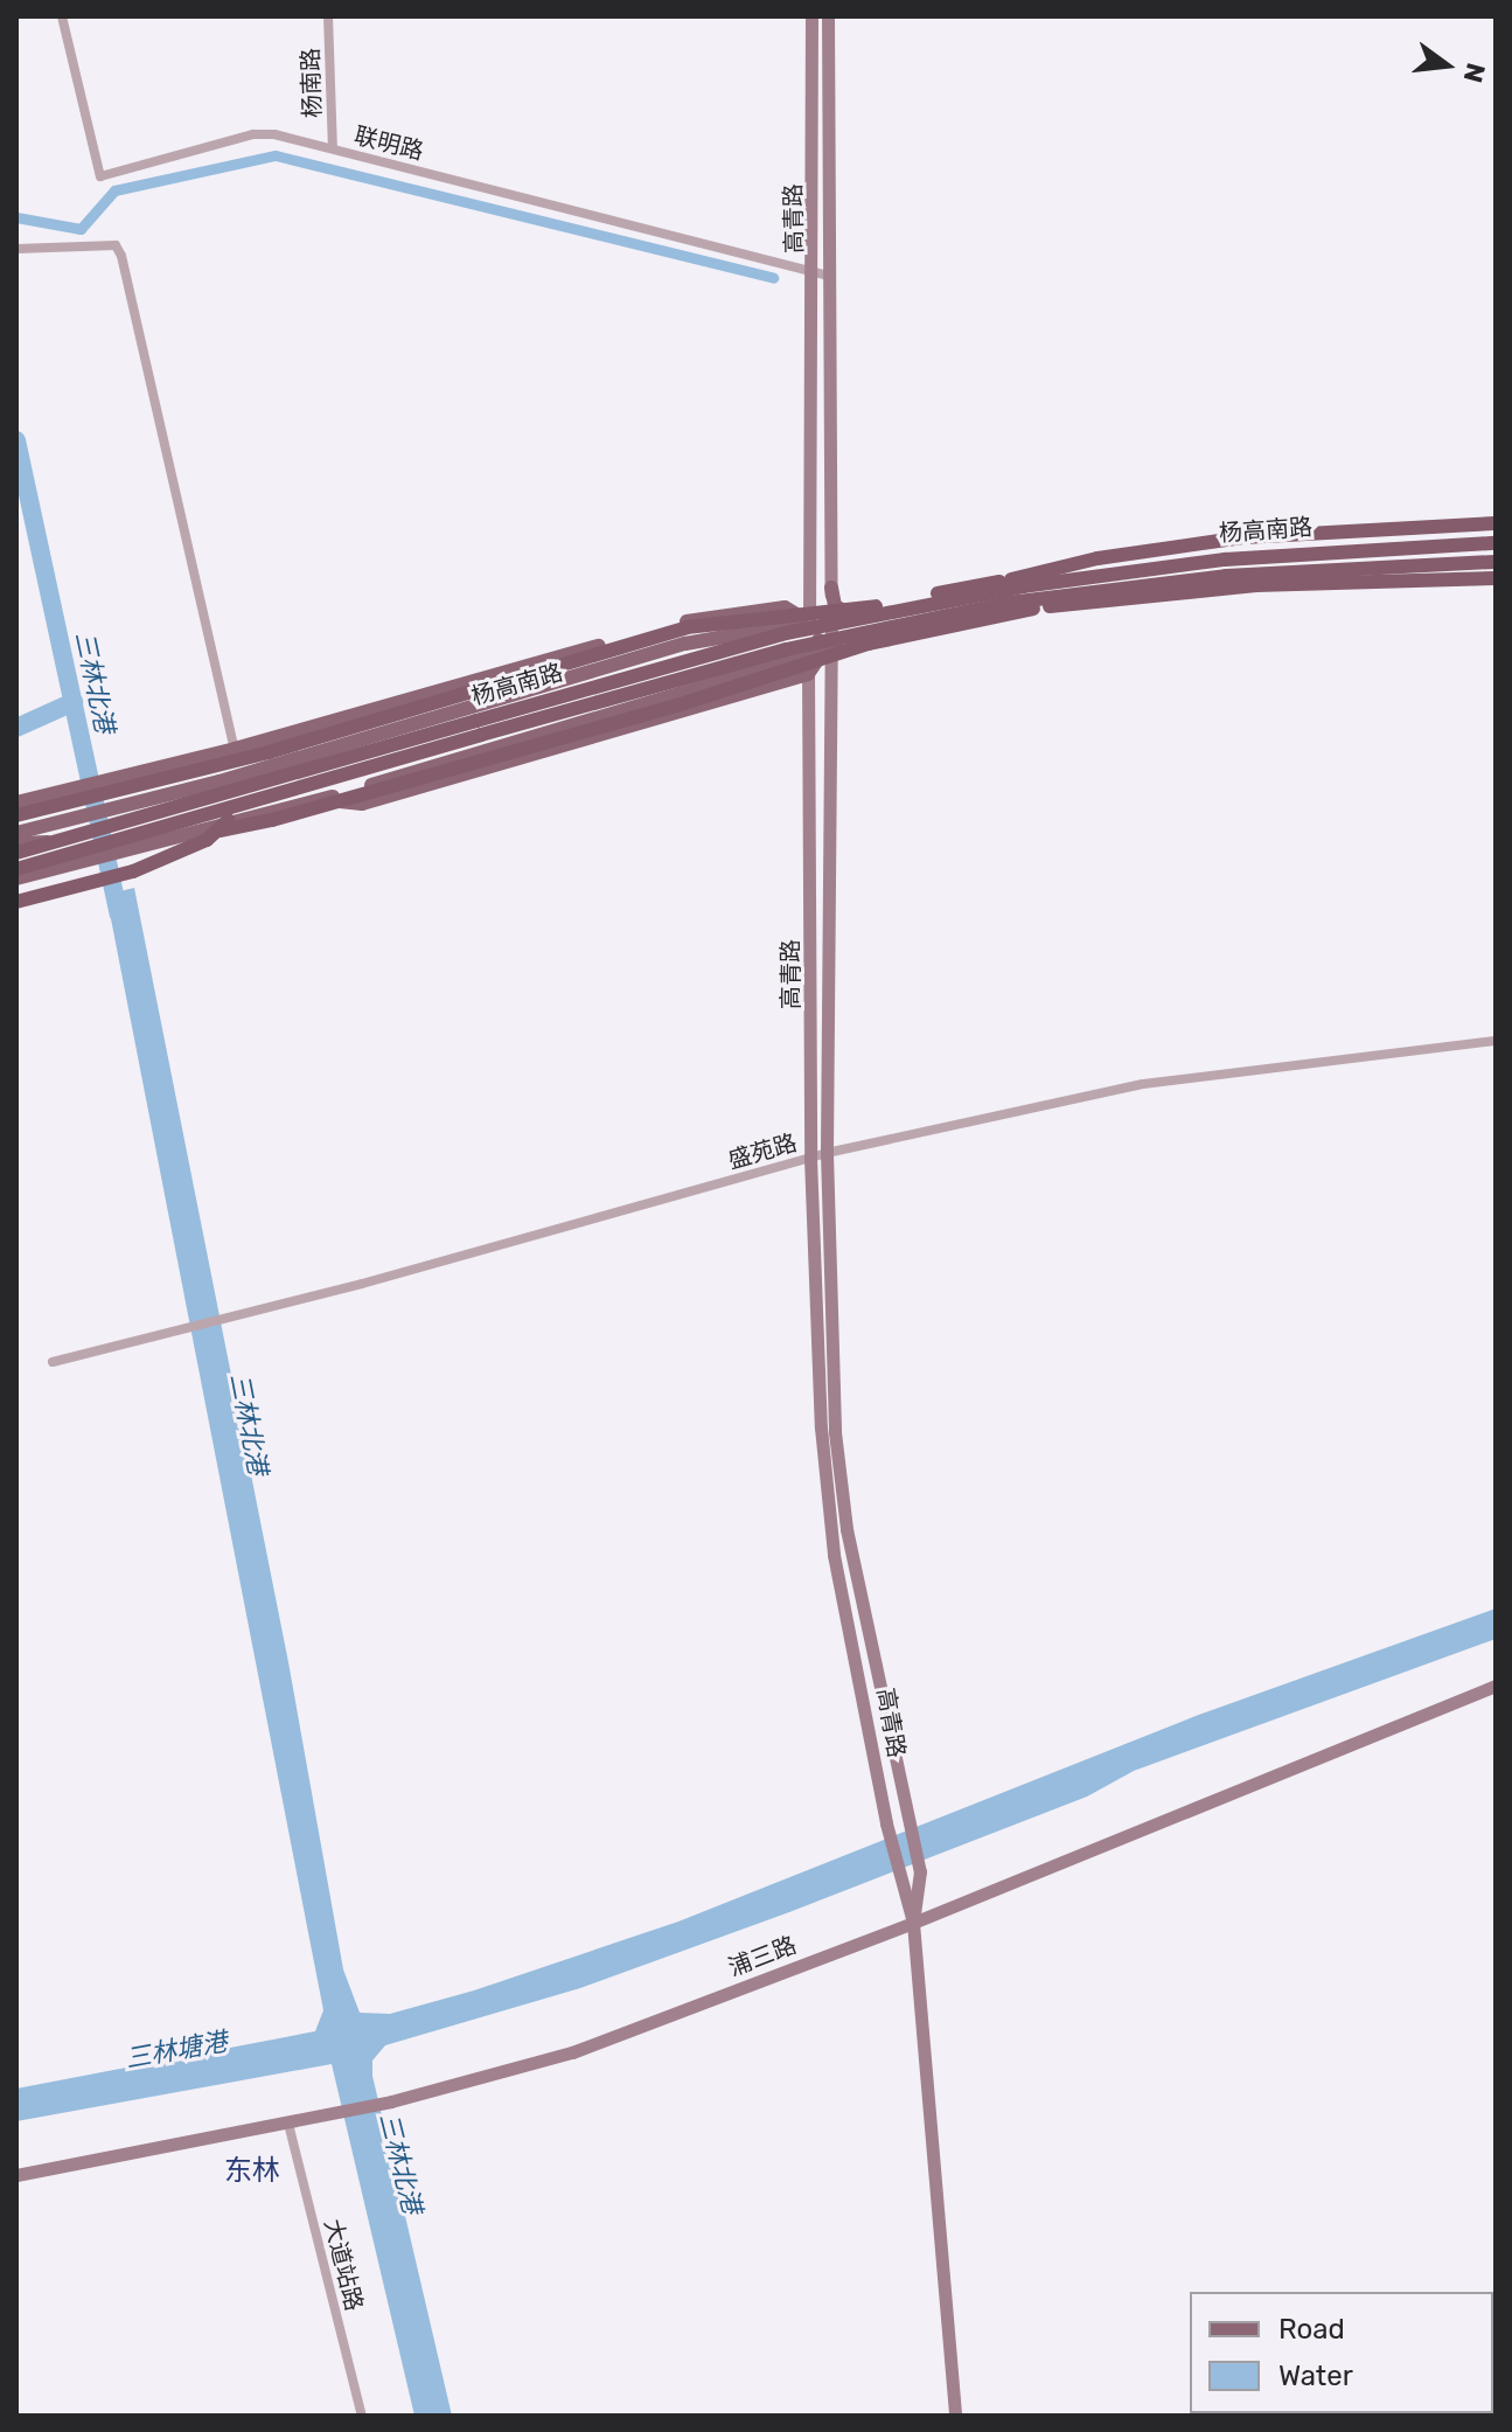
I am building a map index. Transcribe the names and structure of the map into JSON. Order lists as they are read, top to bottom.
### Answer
{
  "streets": {
    "highway": ["杨高南路"],
    "main road": ["高青路", "浦三路"],
    "street": [
      "杨南路",
      "联明路",
      "盛苑路",
      "大道站路"
    ]
  },
  "crossings": [
    ["杨南路", "联明路"],
    ["联明路", "高青路"],
    ["高青路", "杨高南路"],
    ["高青路", "盛苑路"],
    ["高青路", "浦三路"],
    ["浦三路", "大道站路"]
  ],
  "districts": ["东林"],
  "water": ["三林北港", "三林塘港"],
  "legend": ["Road", "Water"],
  "north": "right"
}
